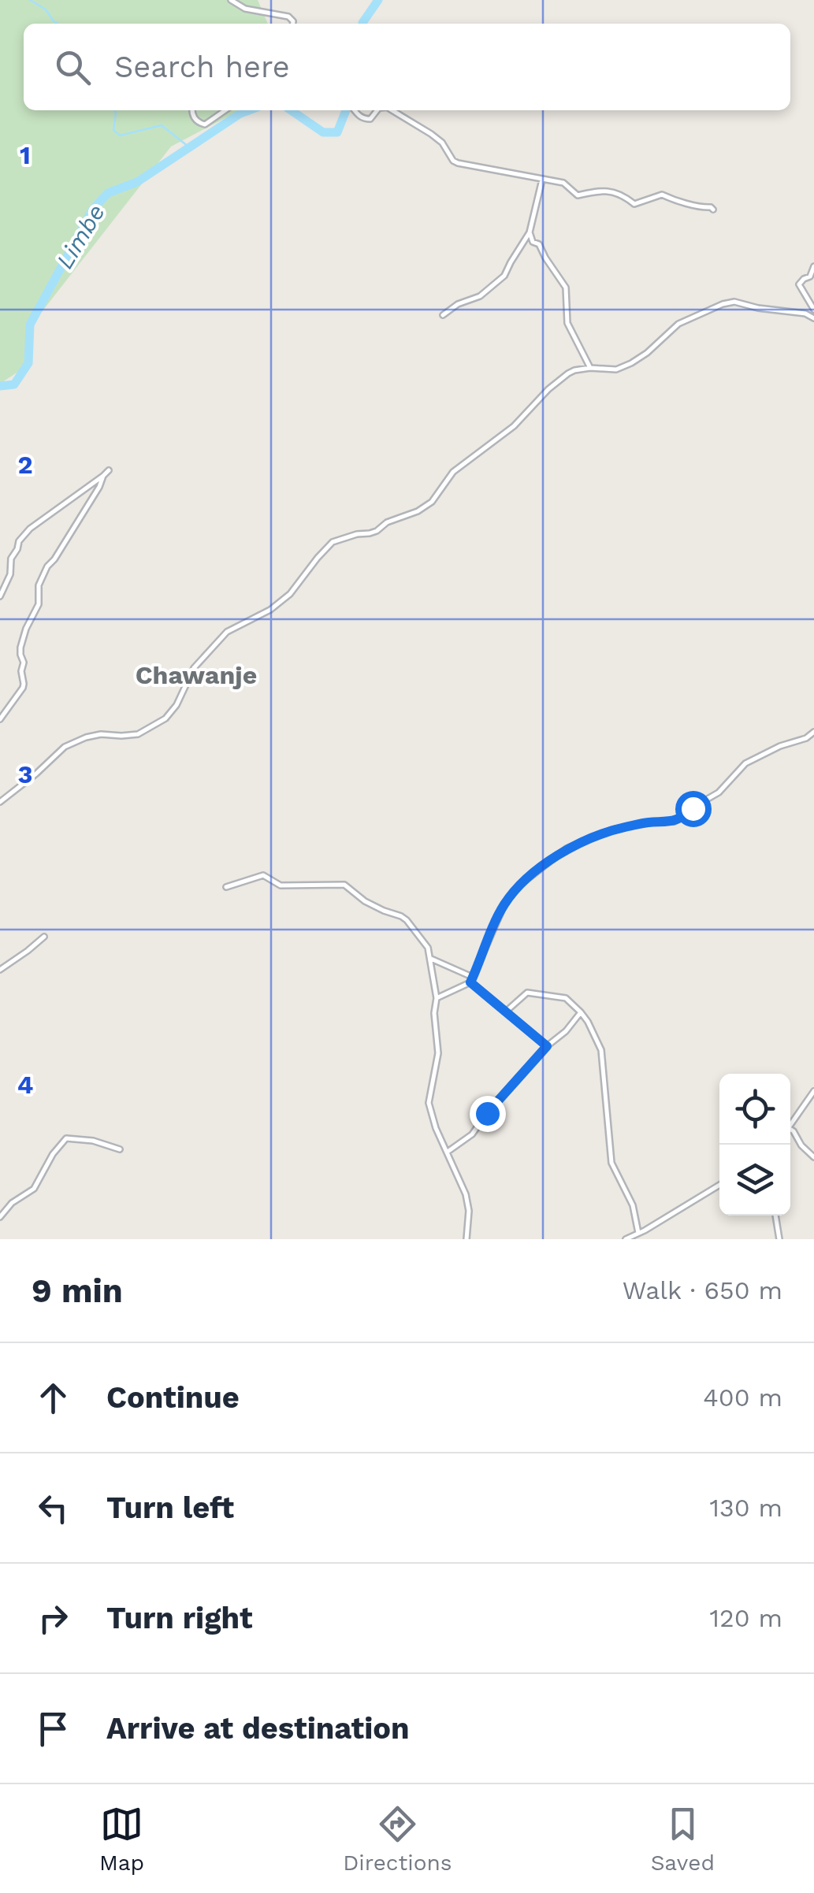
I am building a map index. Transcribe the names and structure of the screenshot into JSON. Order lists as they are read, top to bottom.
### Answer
{
  "districts": ["Chawanje"],
  "water": ["Limbe"],
  "page": {
    "search": "Search here",
    "heading": ["9 min", "Walk · 650 m"],
    "list": [
      ["Continue", "400 m"],
      ["Turn left", "130 m"],
      ["Turn right", "120 m"],
      "Arrive at destination"
    ],
    "nav": ["Map", "Directions", "Saved"]
  },
  "grid": {
    "rows": [
      "1",
      "2",
      "3",
      "4"
    ]
  }
}
